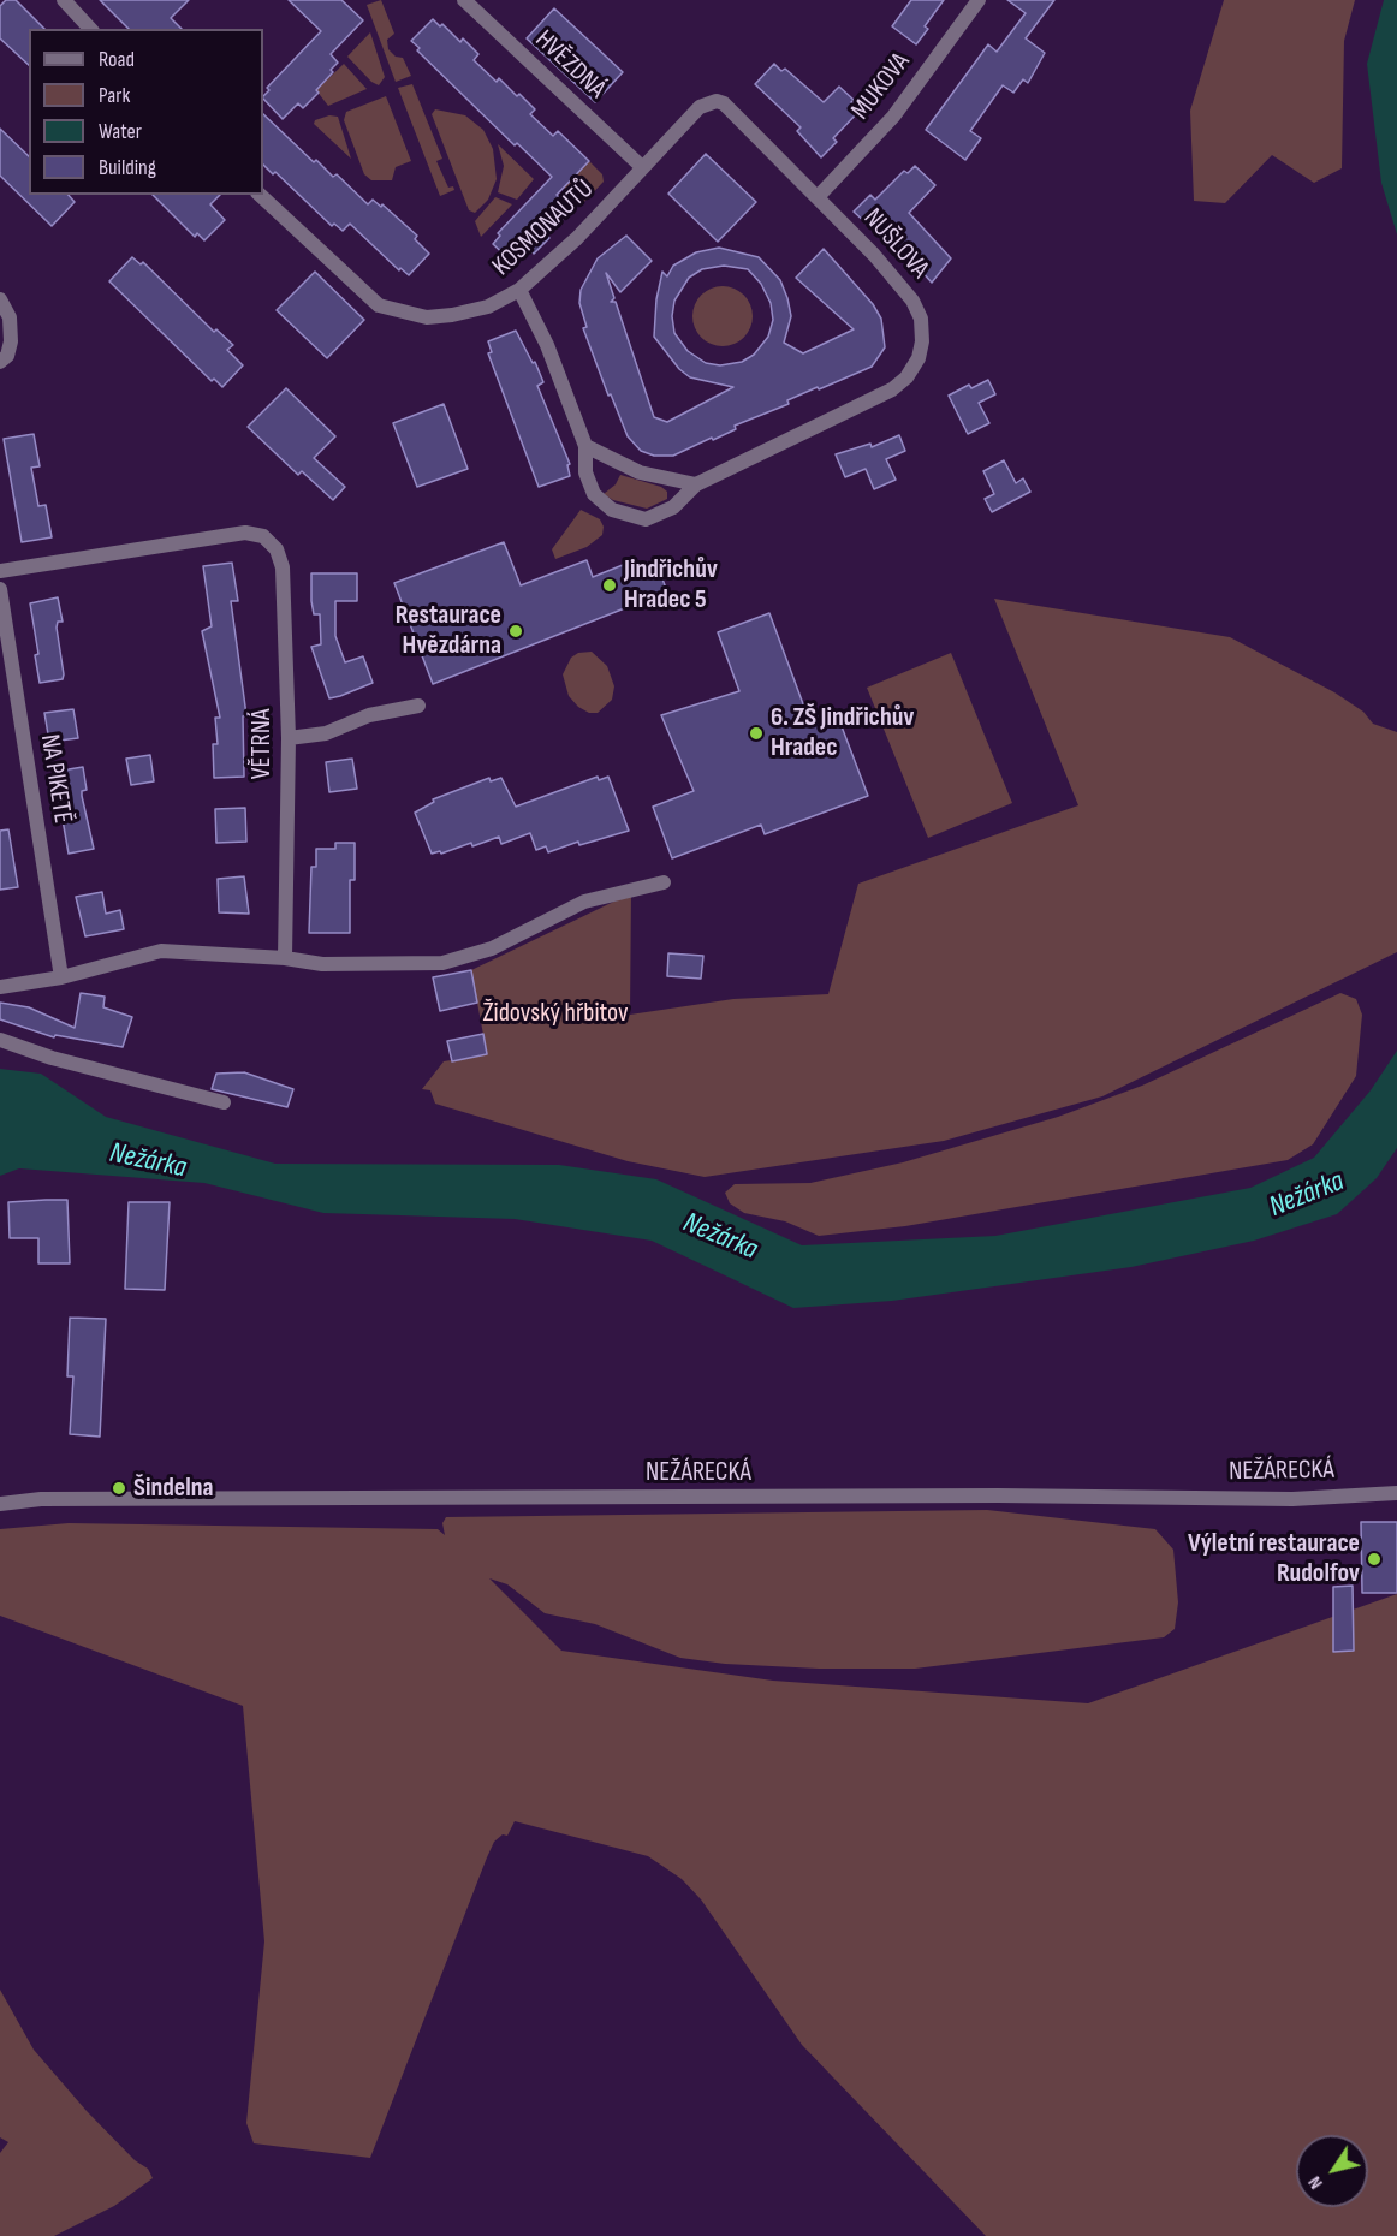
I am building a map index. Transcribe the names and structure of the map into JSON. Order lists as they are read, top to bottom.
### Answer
{
  "streets": {
    "street": [
      "HVĚZDNÁ",
      "MUKOVA",
      "KOSMONAUTŮ",
      "NUŠLOVA",
      "VĚTRNÁ",
      "NA PIKETĚ",
      "NEŽÁRECKÁ"
    ]
  },
  "crossings": [
    ["HVĚZDNÁ", "KOSMONAUTŮ"],
    ["HVĚZDNÁ", "NUŠLOVA"],
    ["MUKOVA", "NUŠLOVA"],
    ["KOSMONAUTŮ", "NUŠLOVA"]
  ],
  "water": ["Nežárka"],
  "parks": ["Židovský hřbitov"],
  "places": [
    "Jindřichův Hradec 5",
    "Restaurace Hvězdárna",
    "6. ZŠ Jindřichův Hradec",
    "Šindelna",
    "Výletní restaurace Rudolfov"
  ],
  "legend": [
    "Road",
    "Park",
    "Water",
    "Building"
  ],
  "north": "bottom left"
}
